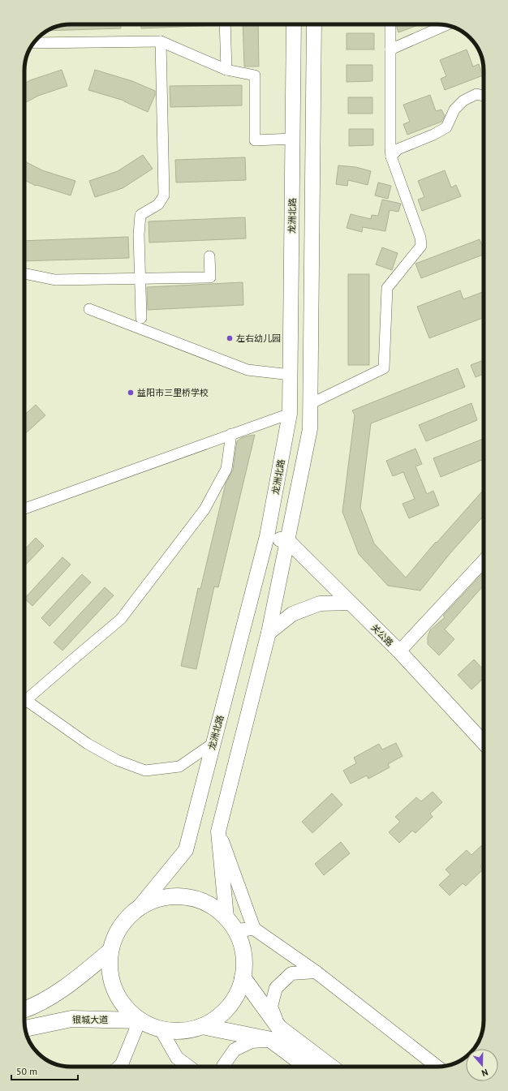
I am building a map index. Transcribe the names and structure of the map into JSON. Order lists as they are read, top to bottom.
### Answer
{
  "streets": {
    "main road": ["龙洲北路", "关公路", "银城大道"]
  },
  "places": ["左右幼儿园", "益阳市三里桥学校"],
  "scale_bar": "50 m",
  "north": "bottom"
}
